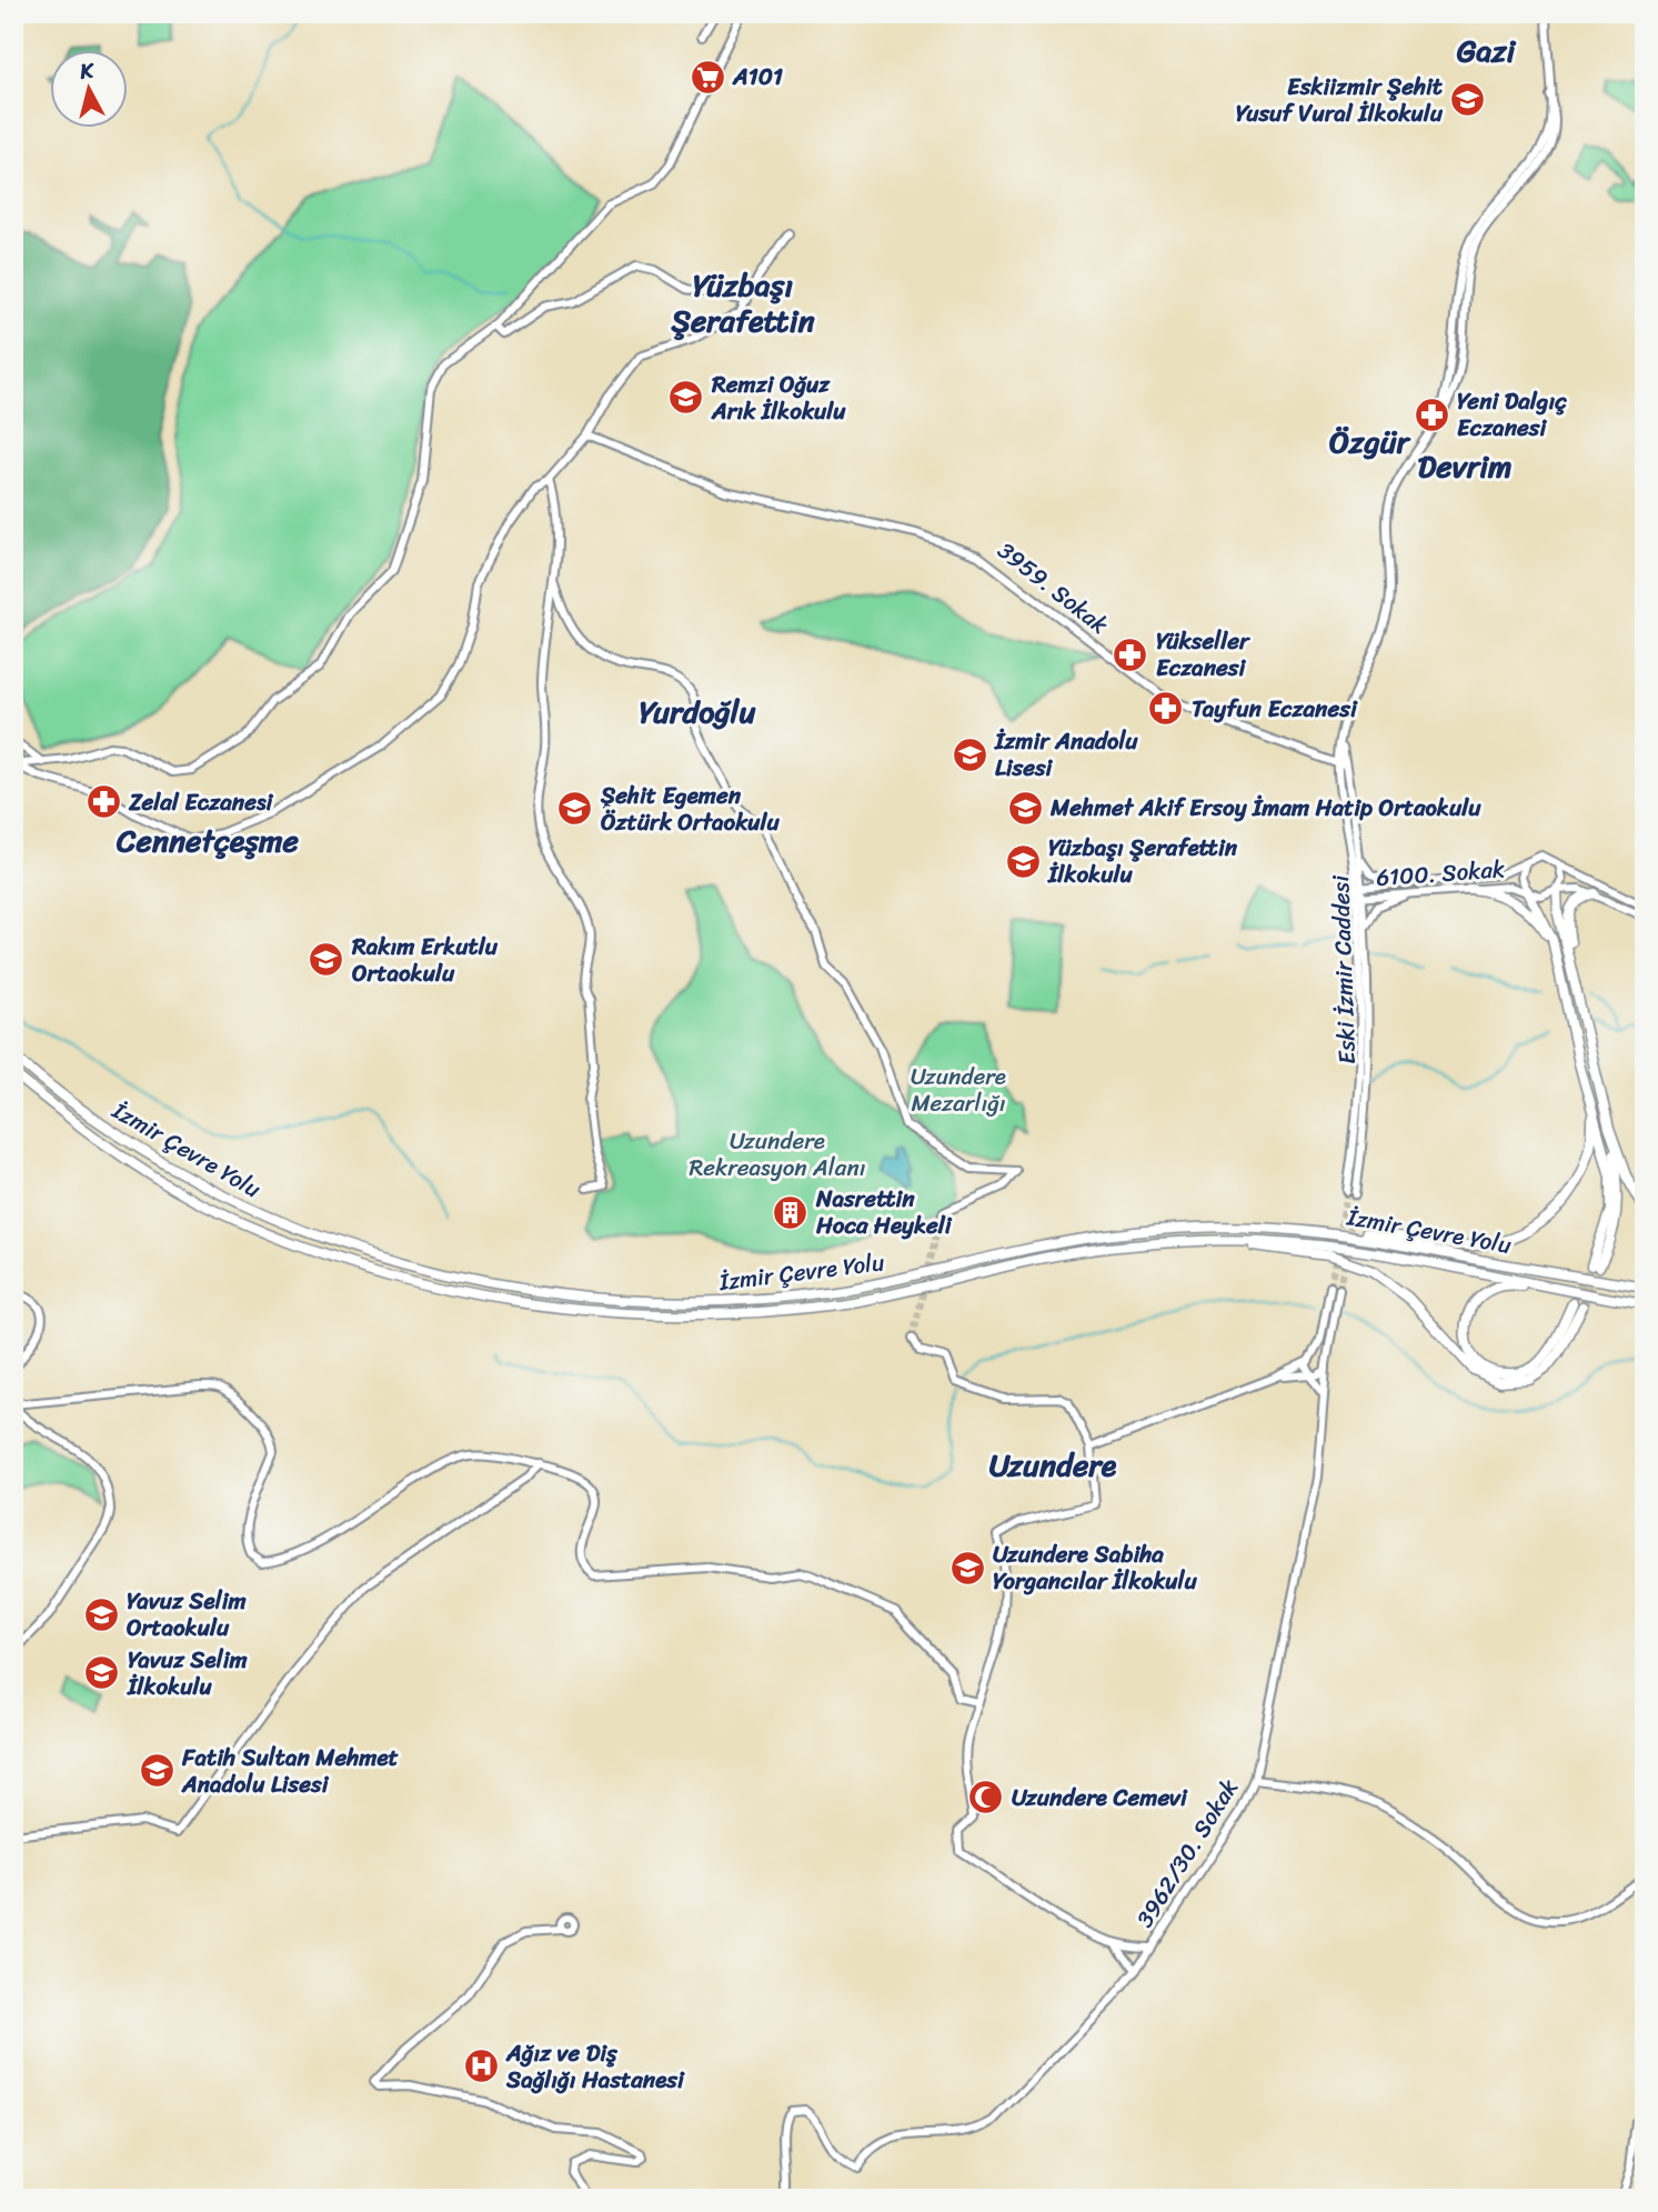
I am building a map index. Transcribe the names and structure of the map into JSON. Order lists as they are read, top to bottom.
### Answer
{
  "streets": {
    "highway": ["İzmir Çevre Yolu"],
    "street": [
      "3959. Sokak",
      "6100. Sokak",
      "Eski İzmir Caddesi",
      "3962/30. Sokak"
    ]
  },
  "crossings": [
    ["3959. Sokak", "Eski İzmir Caddesi"],
    ["6100. Sokak", "Eski İzmir Caddesi"]
  ],
  "districts": [
    "Gazi",
    "Yüzbaşı Şerafettin",
    "Özgür",
    "Devrim",
    "Yurdoğlu",
    "Cennetçeşme",
    "Uzundere"
  ],
  "parks": ["Uzundere Mezarlığı", "Uzundere Rekreasyon Alanı"],
  "places": {
    "supermarket": ["A101"],
    "school or university": [
      "Eskiizmir Şehit Yusuf Vural İlkokulu",
      "Remzi Oğuz Arık İlkokulu",
      "İzmir Anadolu Lisesi",
      "Mehmet Akif Ersoy İmam Hatip Ortaokulu",
      "Şehit Egemen Öztürk Ortaokulu",
      "Yüzbaşı Şerafettin İlkokulu",
      "Rakım Erkutlu Ortaokulu",
      "Uzundere Sabiha Yorgancılar İlkokulu",
      "Yavuz Selim Ortaokulu",
      "Yavuz Selim İlkokulu",
      "Fatih Sultan Mehmet Anadolu Lisesi"
    ],
    "pharmacy": [
      "Yeni Dalgıç Eczanesi",
      "Yükseller Eczanesi",
      "Tayfun Eczanesi",
      "Zelal Eczanesi"
    ],
    "building": ["Nasrettin Hoca Heykeli"],
    "mosque": ["Uzundere Cemevi"],
    "hospital": ["Ağız ve Diş Sağlığı Hastanesi"]
  },
  "north": "top"
}
